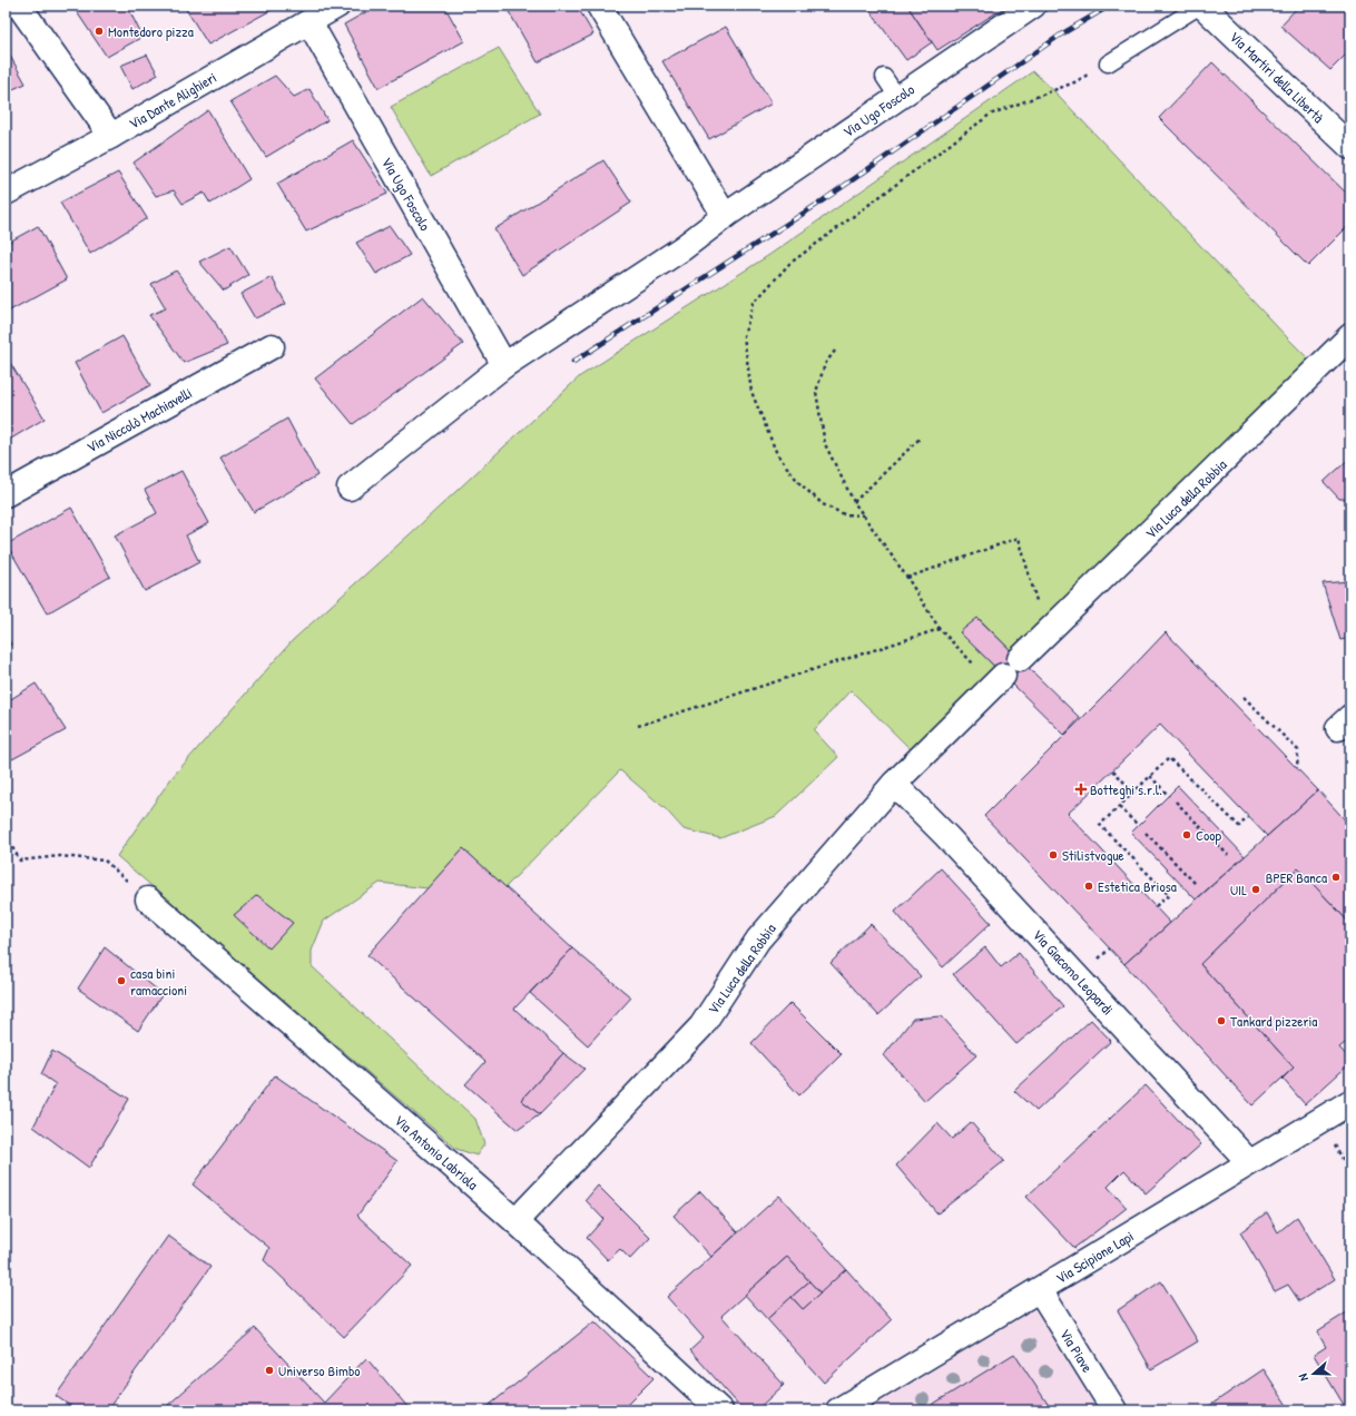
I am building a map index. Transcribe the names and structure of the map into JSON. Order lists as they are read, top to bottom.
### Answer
{
  "streets": {
    "street": [
      "Via Martiri della Libertà",
      "Via Dante Alighieri",
      "Via Ugo Foscolo",
      "Via Niccolò Machiavelli",
      "Via Luca della Robbia",
      "Via Giacomo Leopardi",
      "Via Antonio Labriola",
      "Via Scipione Lapi",
      "Via Piave"
    ]
  },
  "crossings": [
    ["Via Dante Alighieri", "Via Ugo Foscolo"],
    ["Via Luca della Robbia", "Via Giacomo Leopardi"],
    ["Via Luca della Robbia", "Via Antonio Labriola"],
    ["Via Giacomo Leopardi", "Via Scipione Lapi"],
    ["Via Scipione Lapi", "Via Piave"]
  ],
  "places": {
    "other": [
      "Montedoro pizza",
      "Coop",
      "Stilistvogue",
      "BPER Banca",
      "Estetica Briosa",
      "UIL",
      "casa bini ramaccioni",
      "Tankard pizzeria",
      "Universo Bimbo"
    ],
    "health": ["Botteghi s.r.l."]
  },
  "north": "left"
}
